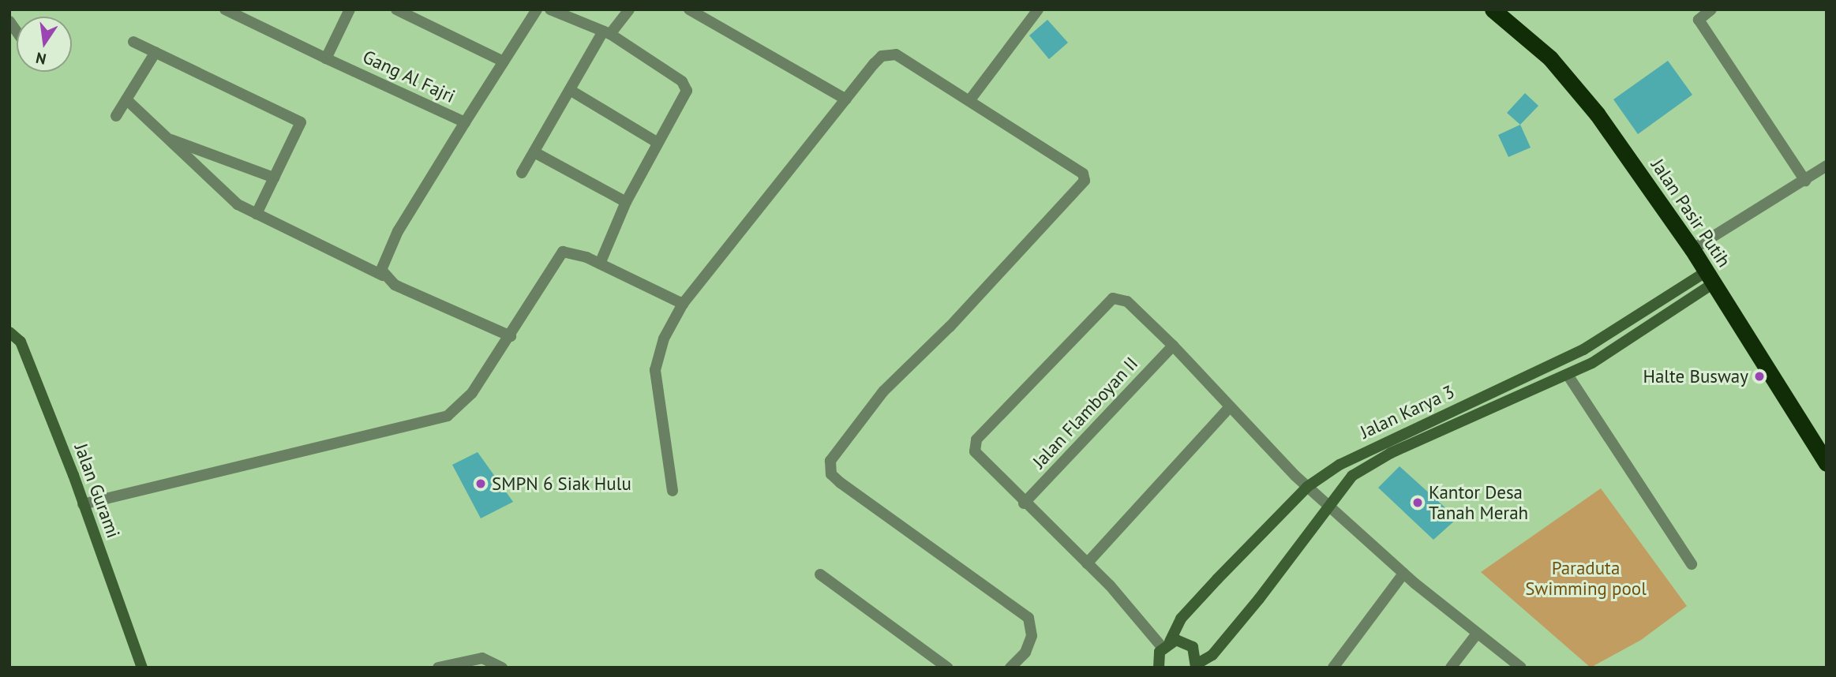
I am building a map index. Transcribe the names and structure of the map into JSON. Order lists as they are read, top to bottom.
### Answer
{
  "streets": {
    "highway": ["Jalan Pasir Putih"],
    "street": [
      "Gang Al Fajri",
      "Jalan Karya 3",
      "Jalan Flamboyan II",
      "Jalan Gurami"
    ]
  },
  "crossings": [
    ["Jalan Pasir Putih", "Jalan Karya 3"]
  ],
  "parks": ["Paraduta Swimming pool"],
  "places": ["Halte Busway", "SMPN 6 Siak Hulu", "Kantor Desa Tanah Merah"],
  "north": "bottom"
}
